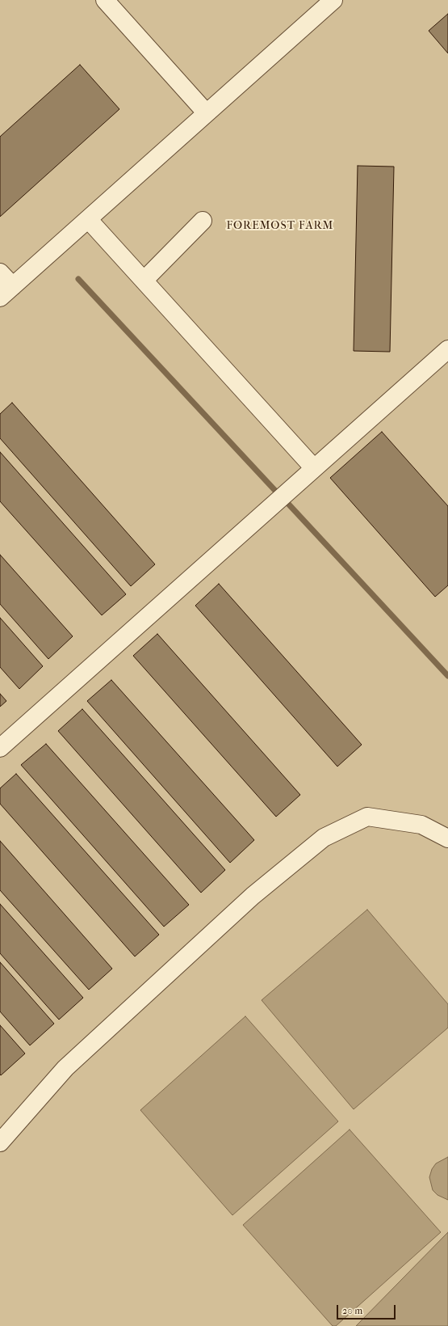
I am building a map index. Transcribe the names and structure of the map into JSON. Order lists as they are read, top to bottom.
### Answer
{
  "districts": ["FOREMOST FARM"],
  "scale_bar": "20 m"
}
